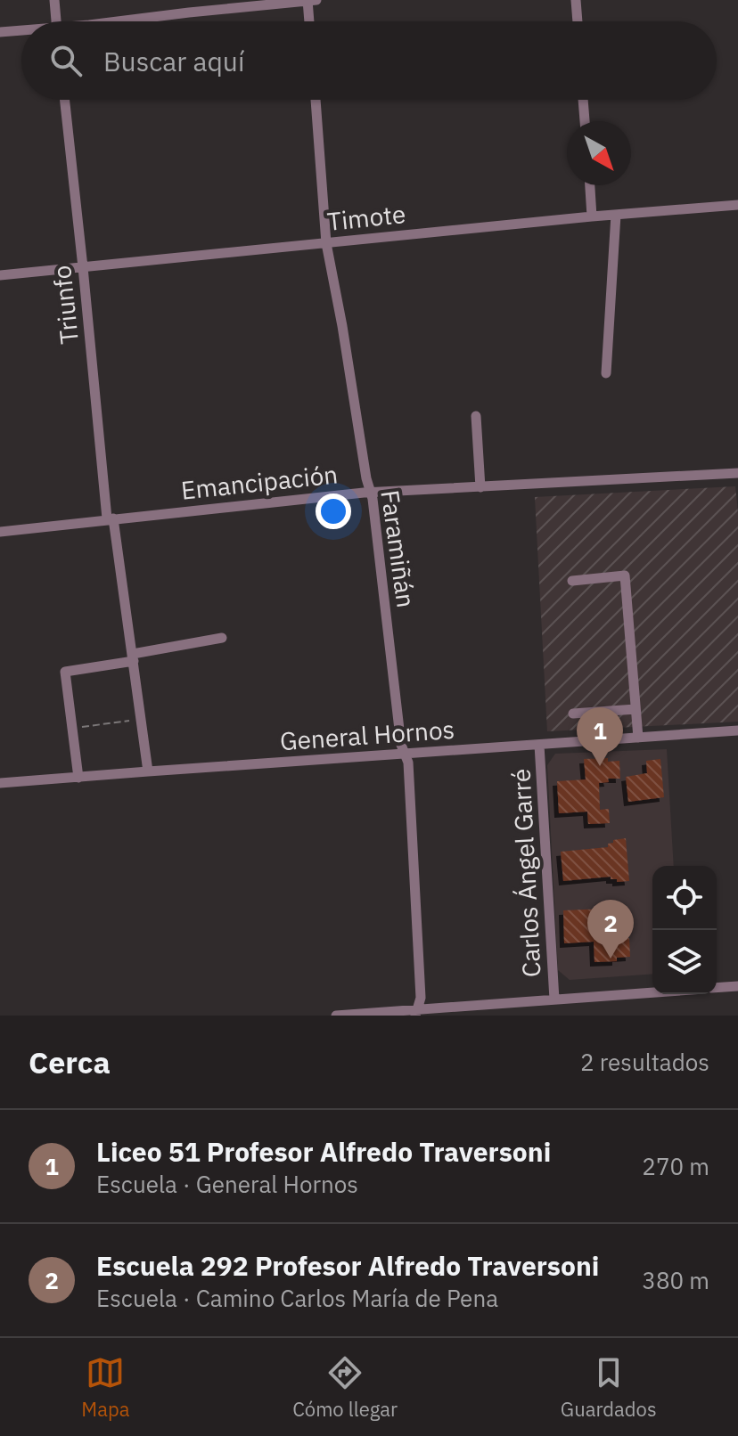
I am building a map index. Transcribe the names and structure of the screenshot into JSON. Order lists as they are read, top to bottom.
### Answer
{
  "streets": {
    "street": [
      "Timote",
      "Triunfo",
      "Emancipación",
      "Faramiñán",
      "General Hornos",
      "Carlos Ángel Garré"
    ]
  },
  "crossings": [
    ["Timote", "Triunfo"],
    ["Timote", "Faramiñán"],
    ["Triunfo", "Emancipación"],
    ["Triunfo", "General Hornos"],
    ["Emancipación", "Faramiñán"],
    ["Faramiñán", "General Hornos"],
    ["General Hornos", "Carlos Ángel Garré"]
  ],
  "north": "bottom right",
  "page": {
    "search": "Buscar aquí",
    "pins": ["1", "2"],
    "heading": ["Cerca", "2 resultados"],
    "list": [
      {
        "mark": "1",
        "name": "Liceo 51 Profesor Alfredo Traversoni",
        "note": "Escuela · General Hornos",
        "value": "270 m"
      },
      {
        "mark": "2",
        "name": "Escuela 292 Profesor Alfredo Traversoni",
        "note": "Escuela · Camino Carlos María de Pena",
        "value": "380 m"
      }
    ],
    "nav": ["Mapa", "Cómo llegar", "Guardados"]
  }
}
